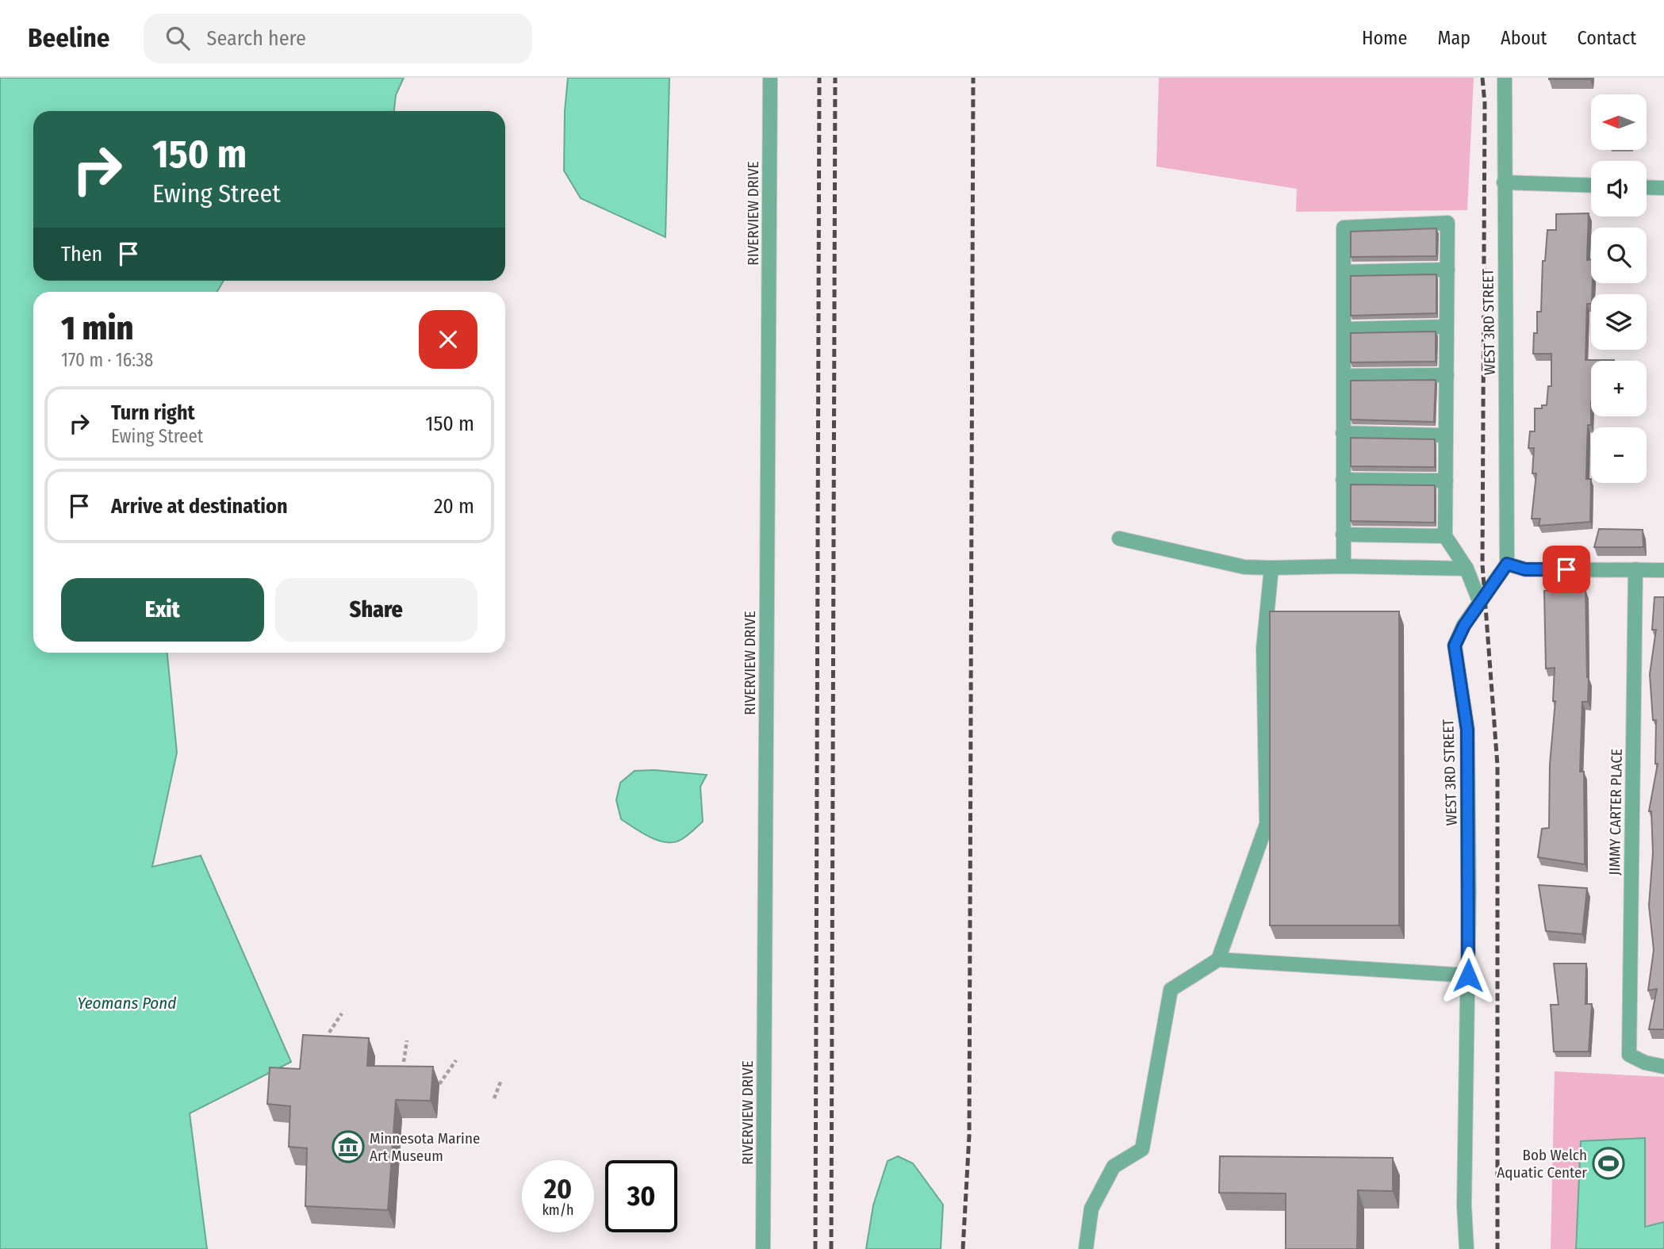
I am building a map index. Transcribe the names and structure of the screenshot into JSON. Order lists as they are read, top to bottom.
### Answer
{
  "streets": {
    "street": ["RIVERVIEW DRIVE", "WEST 3RD STREET", "JIMMY CARTER PLACE"]
  },
  "water": ["Yeomans Pond"],
  "places": {
    "museum": ["Minnesota Marine Art Museum"],
    "sports": ["Bob Welch Aquatic Center"]
  },
  "north": "left",
  "page": {
    "header": "Beeline",
    "search": "Search here",
    "nav": [
      "Home",
      "Map",
      "About",
      "Contact"
    ],
    "map_buttons": ["+", "−"],
    "turn": ["150 m", "Ewing Street"],
    "then": "Then",
    "heading": ["1 min", "170 m · 16:38"],
    "list": [
      {
        "name": "Turn right",
        "note": "Ewing Street",
        "value": "150 m"
      },
      {
        "name": "Arrive at destination",
        "value": "20 m"
      }
    ],
    "buttons": ["Exit", "Share"],
    "speed": "20 km/h",
    "limit": "30"
  }
}
